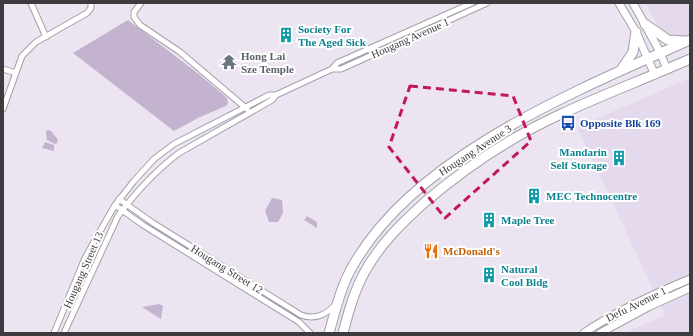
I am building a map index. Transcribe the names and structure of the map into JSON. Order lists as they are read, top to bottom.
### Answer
{
  "streets": {
    "highway": ["Hougang Avenue 3"],
    "main road": ["Defu Avenue 1"],
    "street": ["Hougang Avenue 1", "Hougang Street 12", "Hougang Street 13"]
  },
  "crossings": [
    ["Hougang Avenue 1", "Hougang Street 13"],
    ["Hougang Avenue 3", "Hougang Street 12"],
    ["Hougang Street 12", "Hougang Street 13"]
  ],
  "places": {
    "building": [
      "Society For The Aged Sick",
      "Mandarin Self Storage",
      "MEC Technocentre",
      "Maple Tree",
      "Natural Cool Bldg"
    ],
    "temple": ["Hong Lai Sze Temple"],
    "bus stop": ["Opposite Blk 169"],
    "restaurant": ["McDonald's"]
  }
}
